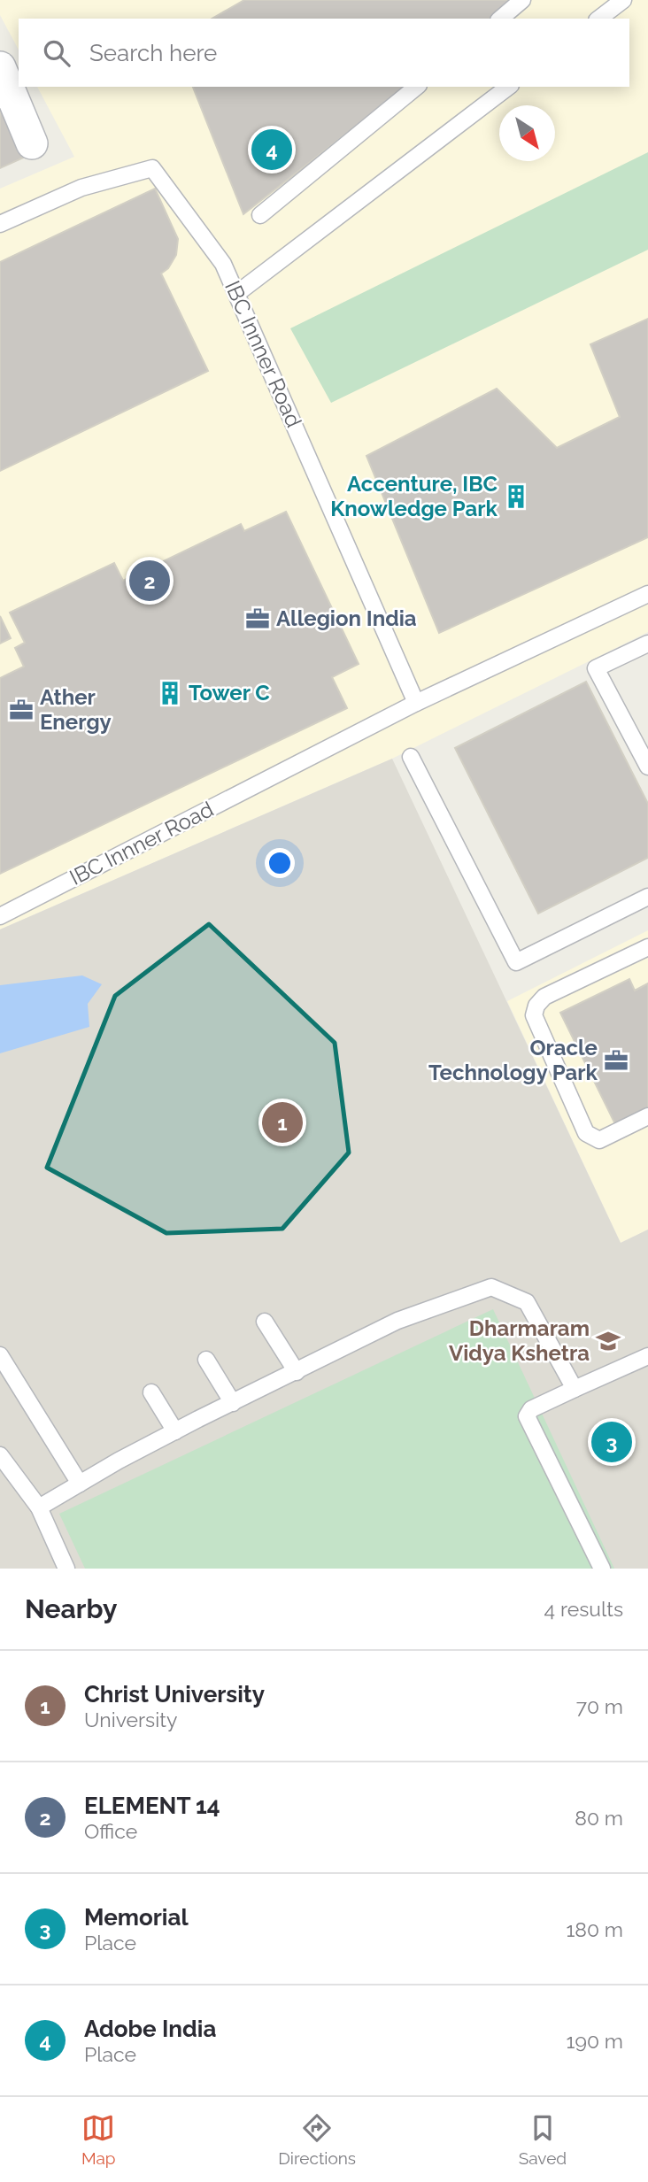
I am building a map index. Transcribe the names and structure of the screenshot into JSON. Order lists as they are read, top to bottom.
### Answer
{
  "streets": {
    "lane": ["IBC Innner Road"]
  },
  "places": {
    "building": ["Accenture, IBC Knowledge Park", "Tower C"],
    "office": ["Allegion India", "Ather Energy", "Oracle Technology Park"],
    "school or university": ["Dharmaram Vidya Kshetra"]
  },
  "north": "bottom right",
  "page": {
    "search": "Search here",
    "pins": [
      "4",
      "2",
      "1",
      "3"
    ],
    "heading": ["Nearby", "4 results"],
    "list": [
      {
        "mark": "1",
        "name": "Christ University",
        "note": "University",
        "value": "70 m"
      },
      {
        "mark": "2",
        "name": "ELEMENT 14",
        "note": "Office",
        "value": "80 m"
      },
      {
        "mark": "3",
        "name": "Memorial",
        "note": "Place",
        "value": "180 m"
      },
      {
        "mark": "4",
        "name": "Adobe India",
        "note": "Place",
        "value": "190 m"
      }
    ],
    "nav": ["Map", "Directions", "Saved"]
  }
}
